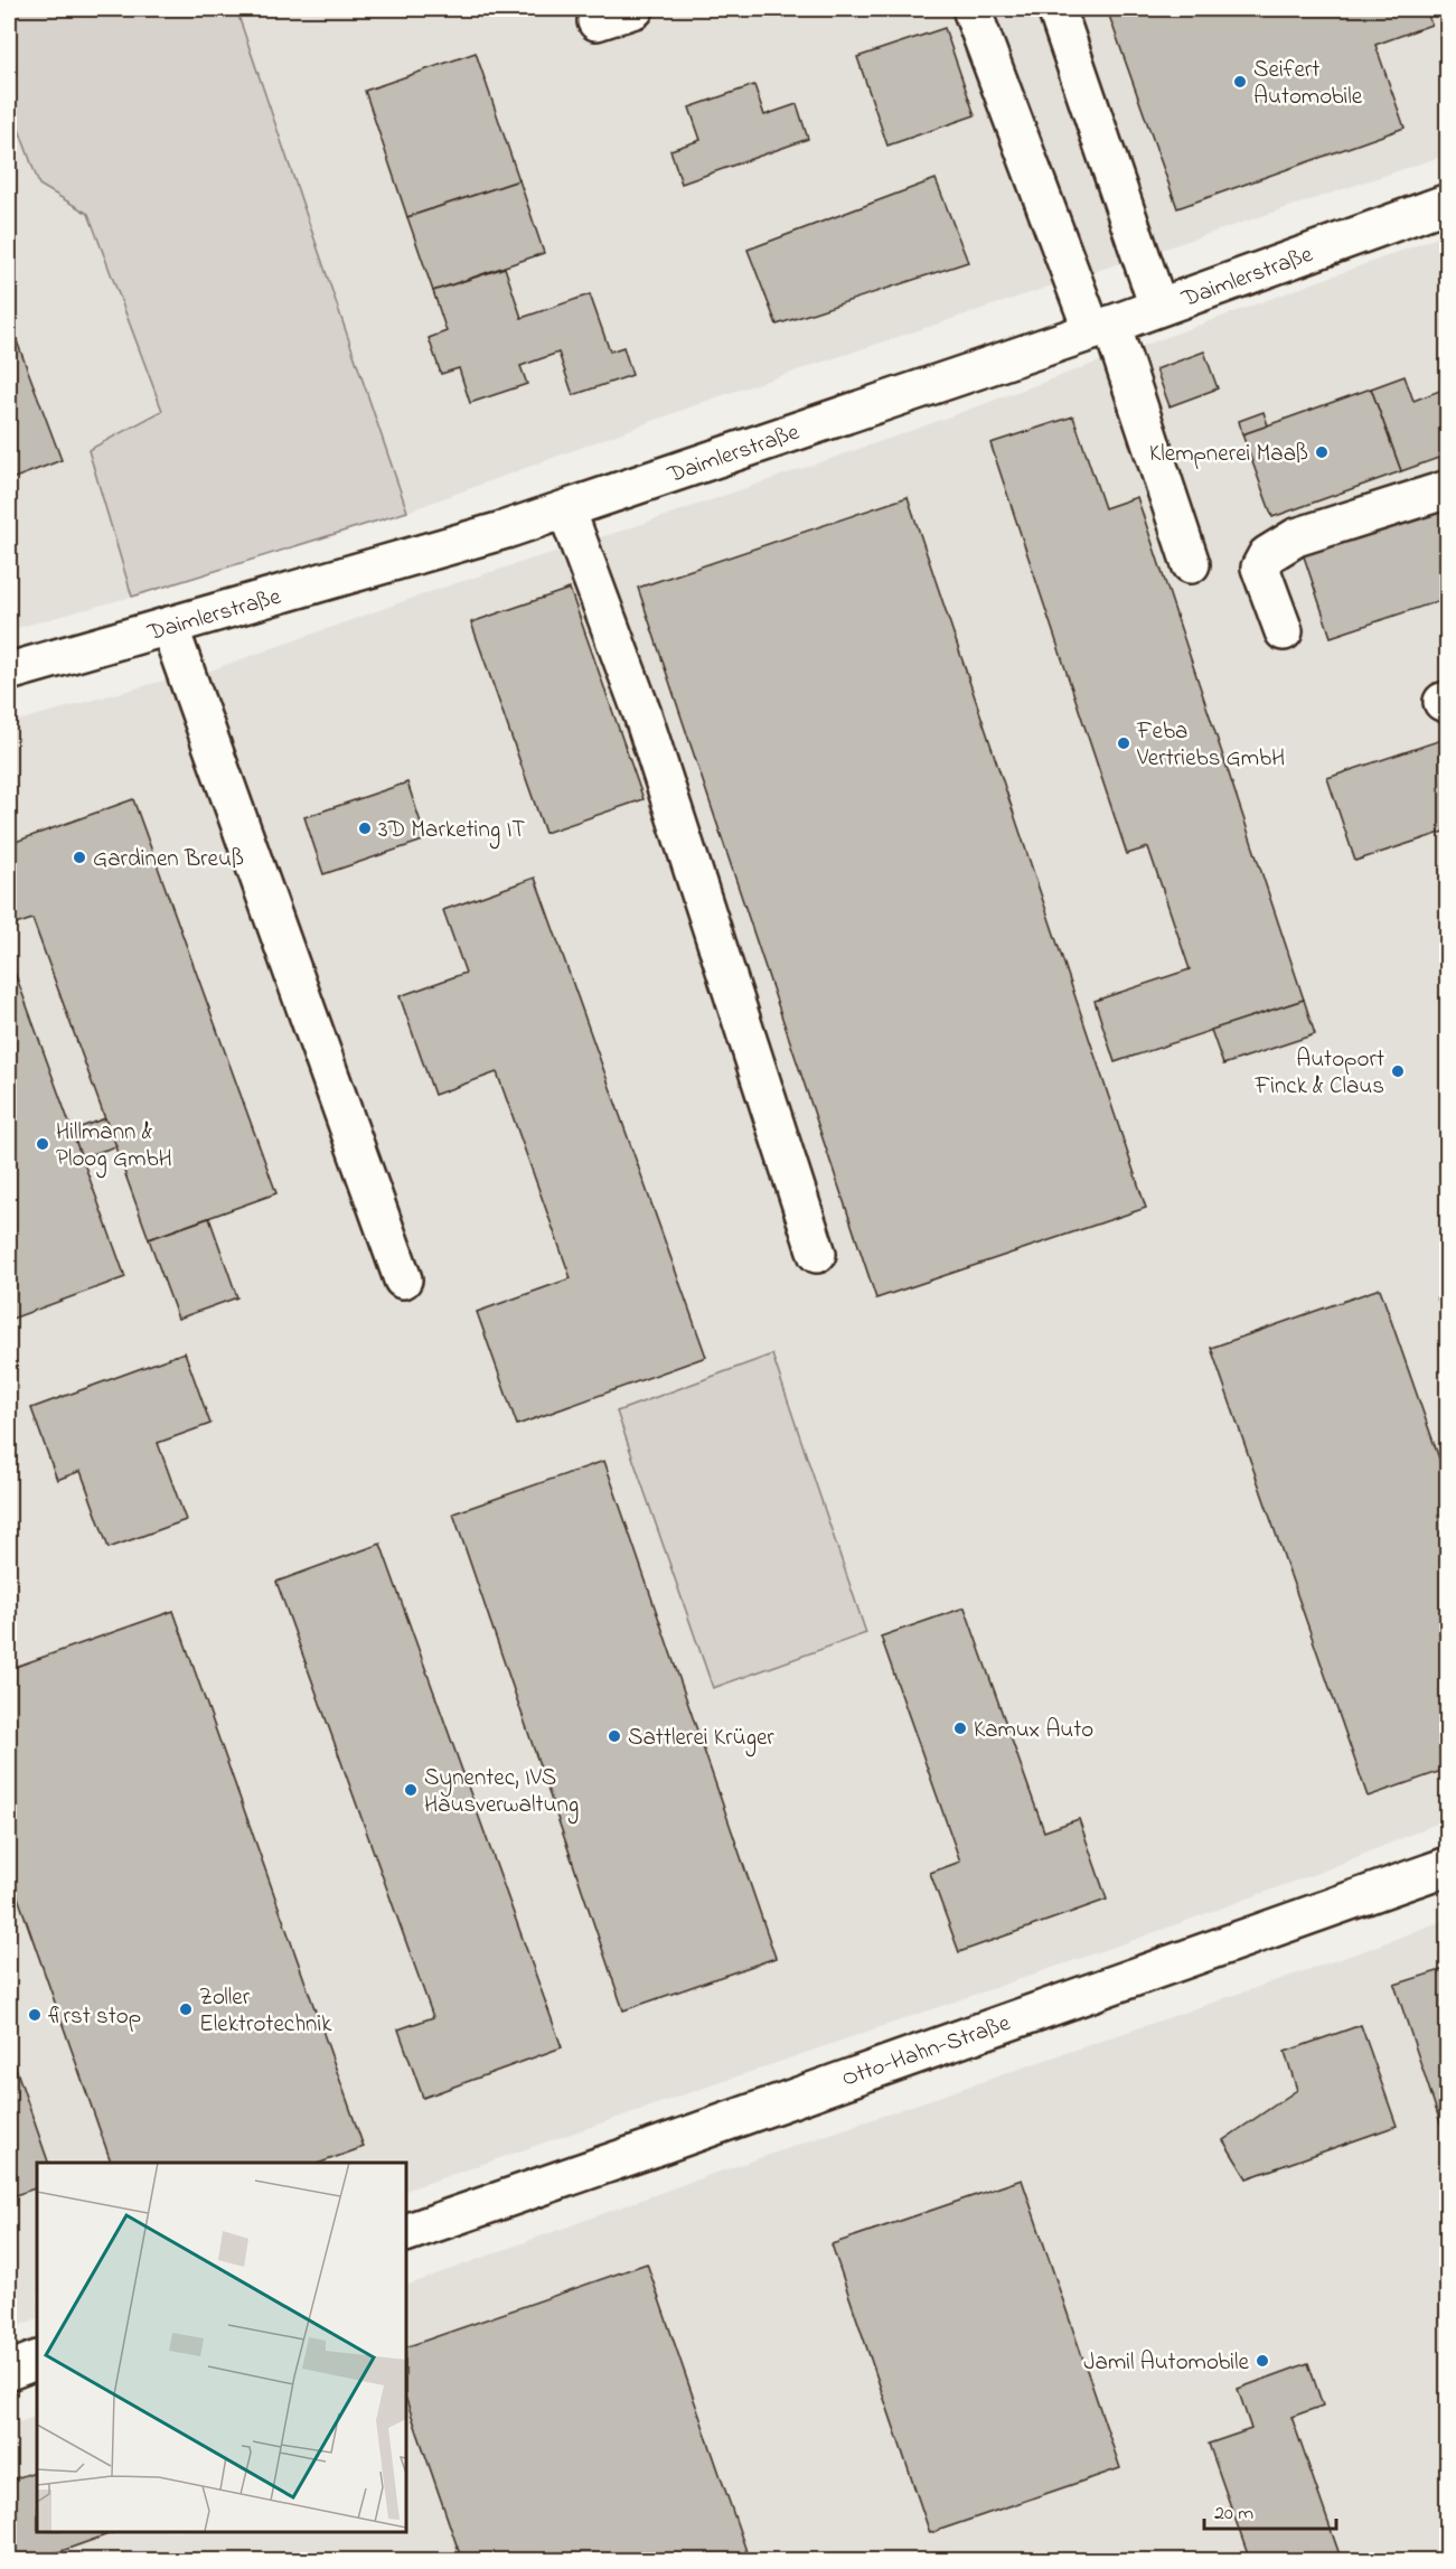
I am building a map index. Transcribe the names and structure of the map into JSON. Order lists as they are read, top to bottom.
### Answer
{
  "streets": {
    "street": ["Daimlerstraße", "Otto-Hahn-Straße"]
  },
  "places": [
    "Seifert Automobile",
    "Klempnerei Maaß",
    "Feba Vertriebs GmbH",
    "3D Marketing IT",
    "Gardinen Breuß",
    "Autoport Finck & Claus",
    "Hillmann & Ploog GmbH",
    "Kamux Auto",
    "Sattlerei Krüger",
    "Synentec, IVS Hausverwaltung",
    "Zoller Elektrotechnik",
    "first stop",
    "Jamil Automobile"
  ],
  "scale_bar": "20 m"
}
